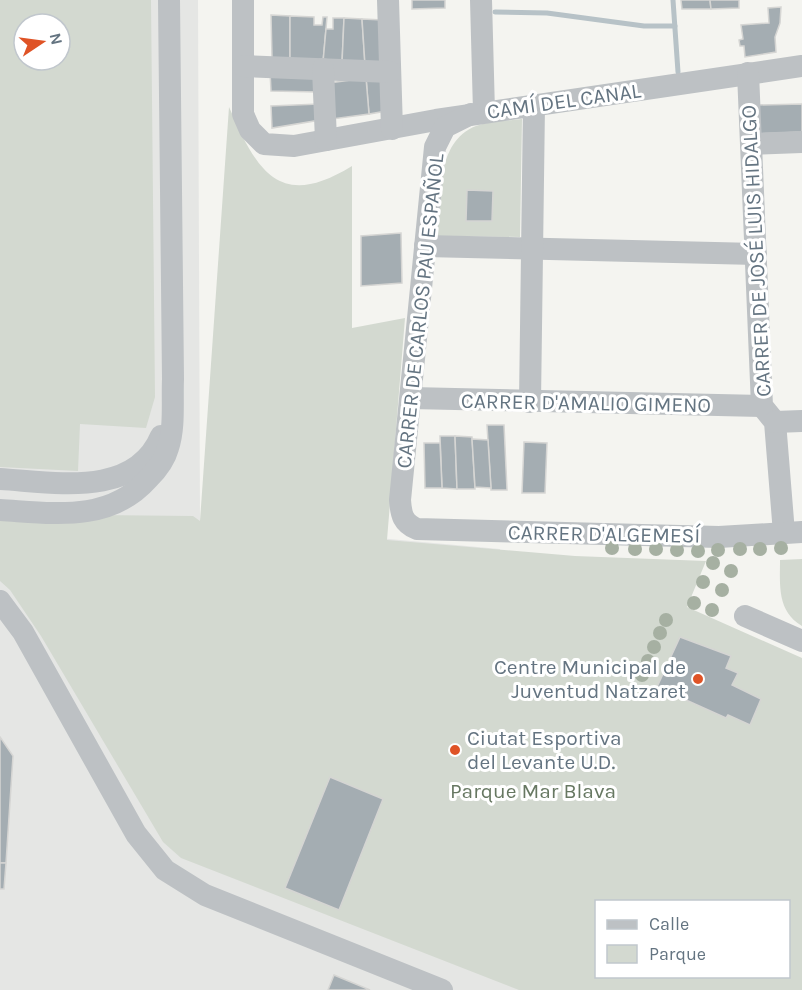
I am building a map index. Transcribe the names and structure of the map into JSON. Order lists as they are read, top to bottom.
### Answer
{
  "streets": {
    "street": [
      "CAMÍ DEL CANAL",
      "CARRER DE JOSÉ LUIS HIDALGO",
      "CARRER DE CARLOS PAU ESPAÑOL",
      "CARRER D'AMALIO GIMENO",
      "CARRER D'ALGEMESÍ"
    ]
  },
  "crossings": [
    ["CAMÍ DEL CANAL", "CARRER DE JOSÉ LUIS HIDALGO"],
    ["CAMÍ DEL CANAL", "CARRER DE CARLOS PAU ESPAÑOL"],
    ["CARRER DE JOSÉ LUIS HIDALGO", "CARRER D'AMALIO GIMENO"],
    ["CARRER DE JOSÉ LUIS HIDALGO", "CARRER D'ALGEMESÍ"],
    ["CARRER DE CARLOS PAU ESPAÑOL", "CARRER D'AMALIO GIMENO"],
    ["CARRER DE CARLOS PAU ESPAÑOL", "CARRER D'ALGEMESÍ"]
  ],
  "parks": ["Parque Mar Blava"],
  "places": ["Centre Municipal de Juventud Natzaret", "Ciutat Esportiva del Levante U.D."],
  "legend": ["Calle", "Parque"],
  "north": "right"
}
